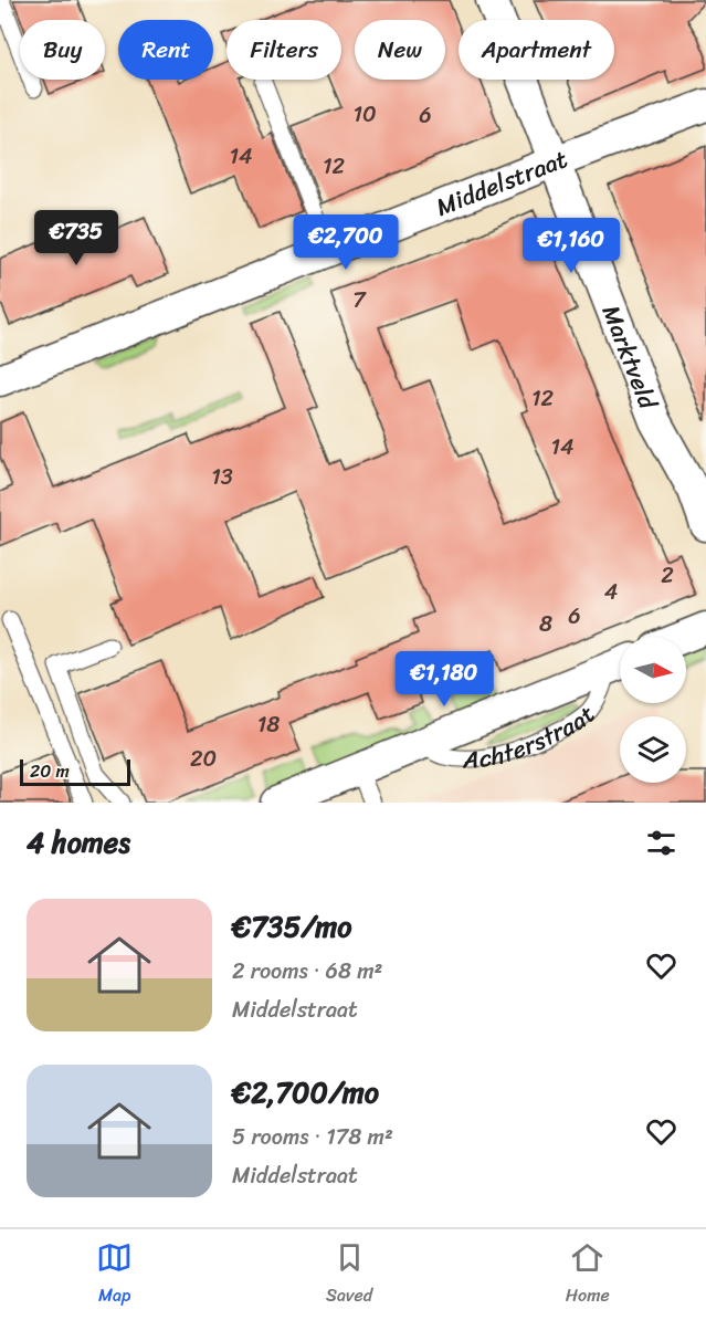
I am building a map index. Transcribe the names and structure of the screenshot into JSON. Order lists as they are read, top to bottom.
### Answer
{
  "streets": {
    "street": ["Middelstraat", "Marktveld", "Achterstraat"]
  },
  "crossings": [
    ["Middelstraat", "Marktveld"]
  ],
  "house_numbers": [
    "10",
    "6",
    "14",
    "12",
    "7",
    "12",
    "14",
    "13",
    "2",
    "4",
    "6",
    "8",
    "18",
    "20"
  ],
  "scale_bar": "20 m",
  "north": "right",
  "page": {
    "chip": [
      "Buy",
      "Rent",
      "Filters",
      "New",
      "Apartment"
    ],
    "price": [
      "€735",
      "€2,700",
      "€1,160",
      "€1,180"
    ],
    "scale": "20 m",
    "heading": "4 homes",
    "list": [
      {
        "name": "€735/mo",
        "note": "2 rooms · 68 m² · Middelstraat"
      },
      {
        "name": "€2,700/mo",
        "note": "5 rooms · 178 m² · Middelstraat"
      }
    ],
    "tabs": ["Map", "Saved", "Home"]
  }
}
